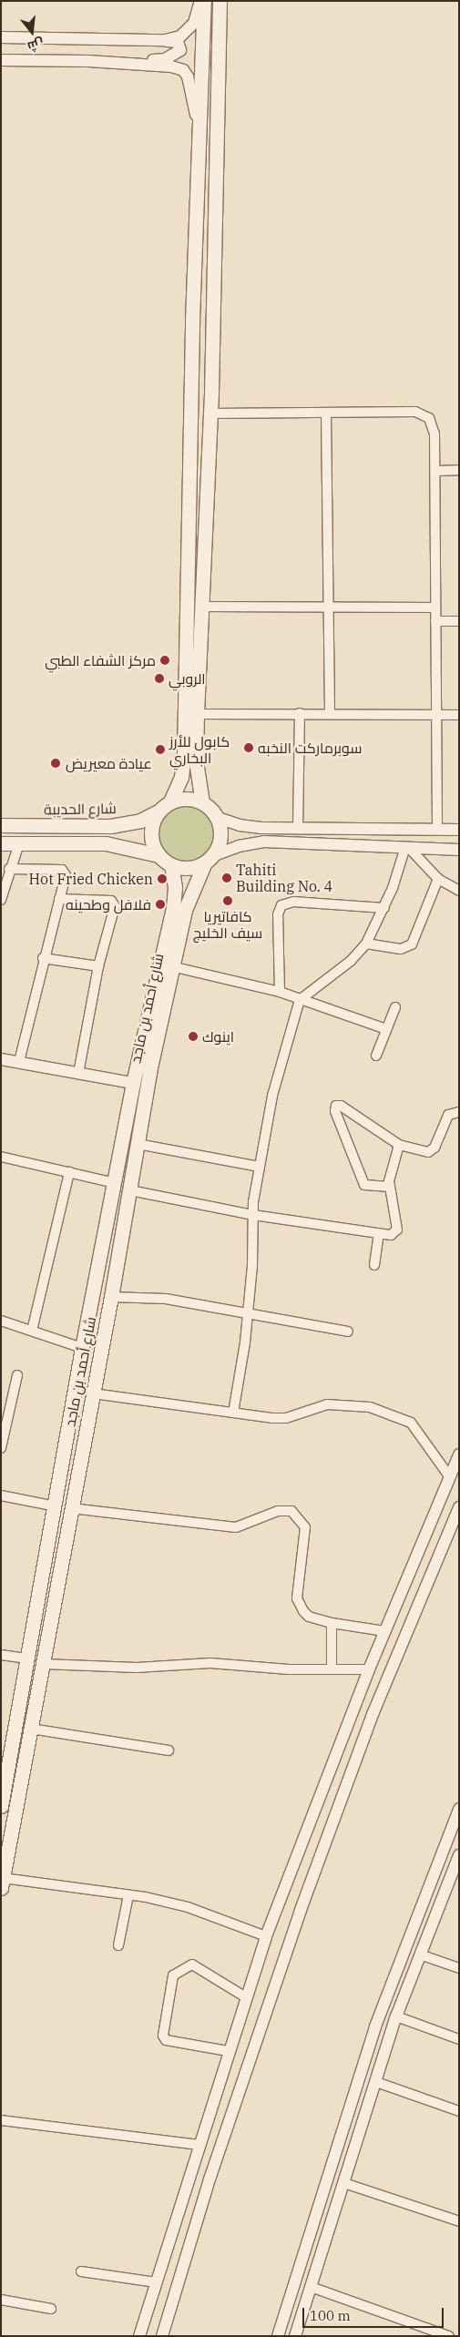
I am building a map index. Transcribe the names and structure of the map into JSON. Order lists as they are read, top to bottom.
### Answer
{
  "streets": {
    "main road": ["شارع الحديبة", "شارع أحمد بن ماجد"]
  },
  "crossings": [
    ["شارع الحديبة", "شارع أحمد بن ماجد"]
  ],
  "places": [
    "مركز الشفاء الطبي",
    "الروبي",
    "سوبرماركت النخبه",
    "كابول للأرز البخاري",
    "عيادة معيريض",
    "Tahiti Building No. 4",
    "Hot Fried Chicken",
    "كافاتيريا سيف الخليج",
    "فلافل وطحينه",
    "اينوك"
  ],
  "scale_bar": "100 m",
  "north": "bottom"
}
